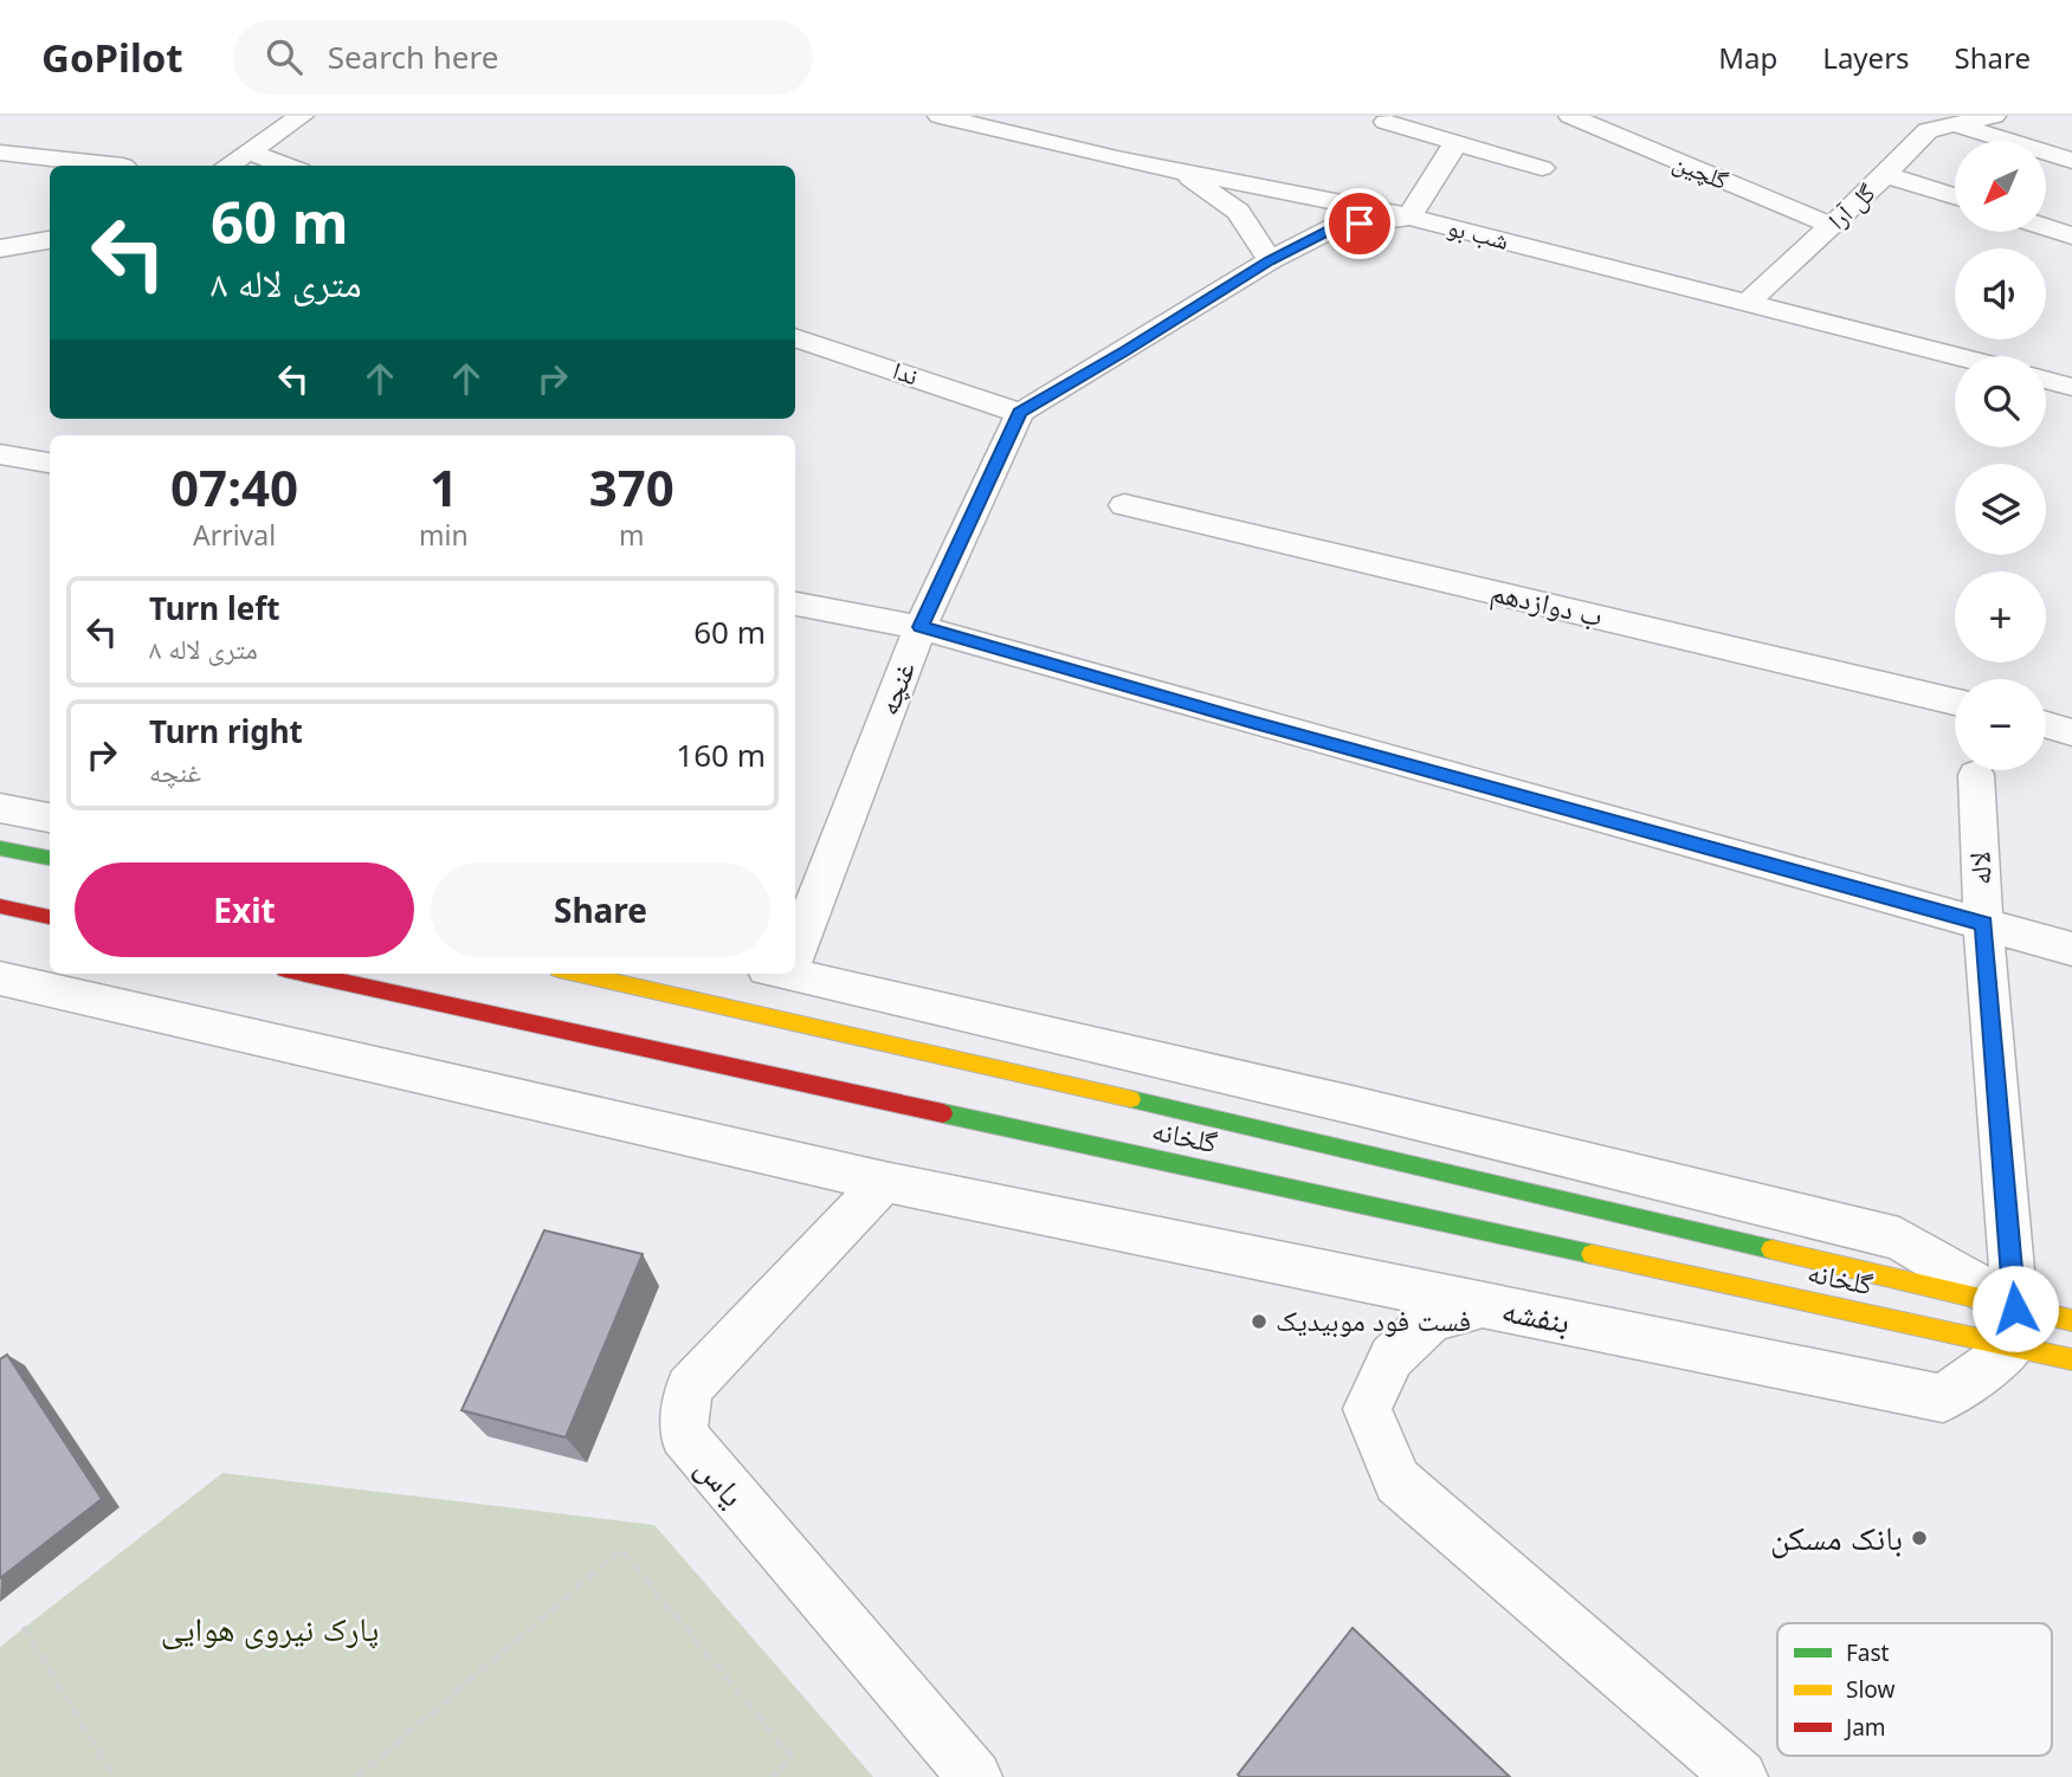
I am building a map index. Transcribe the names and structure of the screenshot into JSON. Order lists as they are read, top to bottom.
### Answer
{
  "streets": {
    "main road": ["گلخانه"],
    "street": [
      "گلچین",
      "گل آرا",
      "شب بو",
      "ندا",
      "ب دوازدهم",
      "غنچه",
      "لاله",
      "بنفشه",
      "یاس"
    ]
  },
  "crossings": [
    ["گلچین", "گل آرا"],
    ["گل آرا", "شب بو"],
    ["ندا", "غنچه"],
    ["لاله", "گلخانه"],
    ["لاله", "بنفشه"],
    ["گلخانه", "بنفشه"]
  ],
  "parks": ["پارک نیروی هوایی"],
  "places": ["فست فود موبیدیک", "بانک مسکن"],
  "legend": ["Fast", "Slow", "Jam"],
  "north": "bottom left",
  "page": {
    "header": "GoPilot",
    "search": "Search here",
    "nav": ["Map", "Layers", "Share"],
    "map_buttons": ["+", "−"],
    "turn": ["60 m", "۸ متری لاله"],
    "eta": [
      "07:40",
      "Arrival",
      "1",
      "min",
      "370",
      "m"
    ],
    "list": [
      {
        "name": "Turn left",
        "note": "۸ متری لاله",
        "value": "60 m"
      },
      {
        "name": "Turn right",
        "note": "غنچه",
        "value": "160 m"
      }
    ],
    "buttons": ["Exit", "Share"]
  }
}
